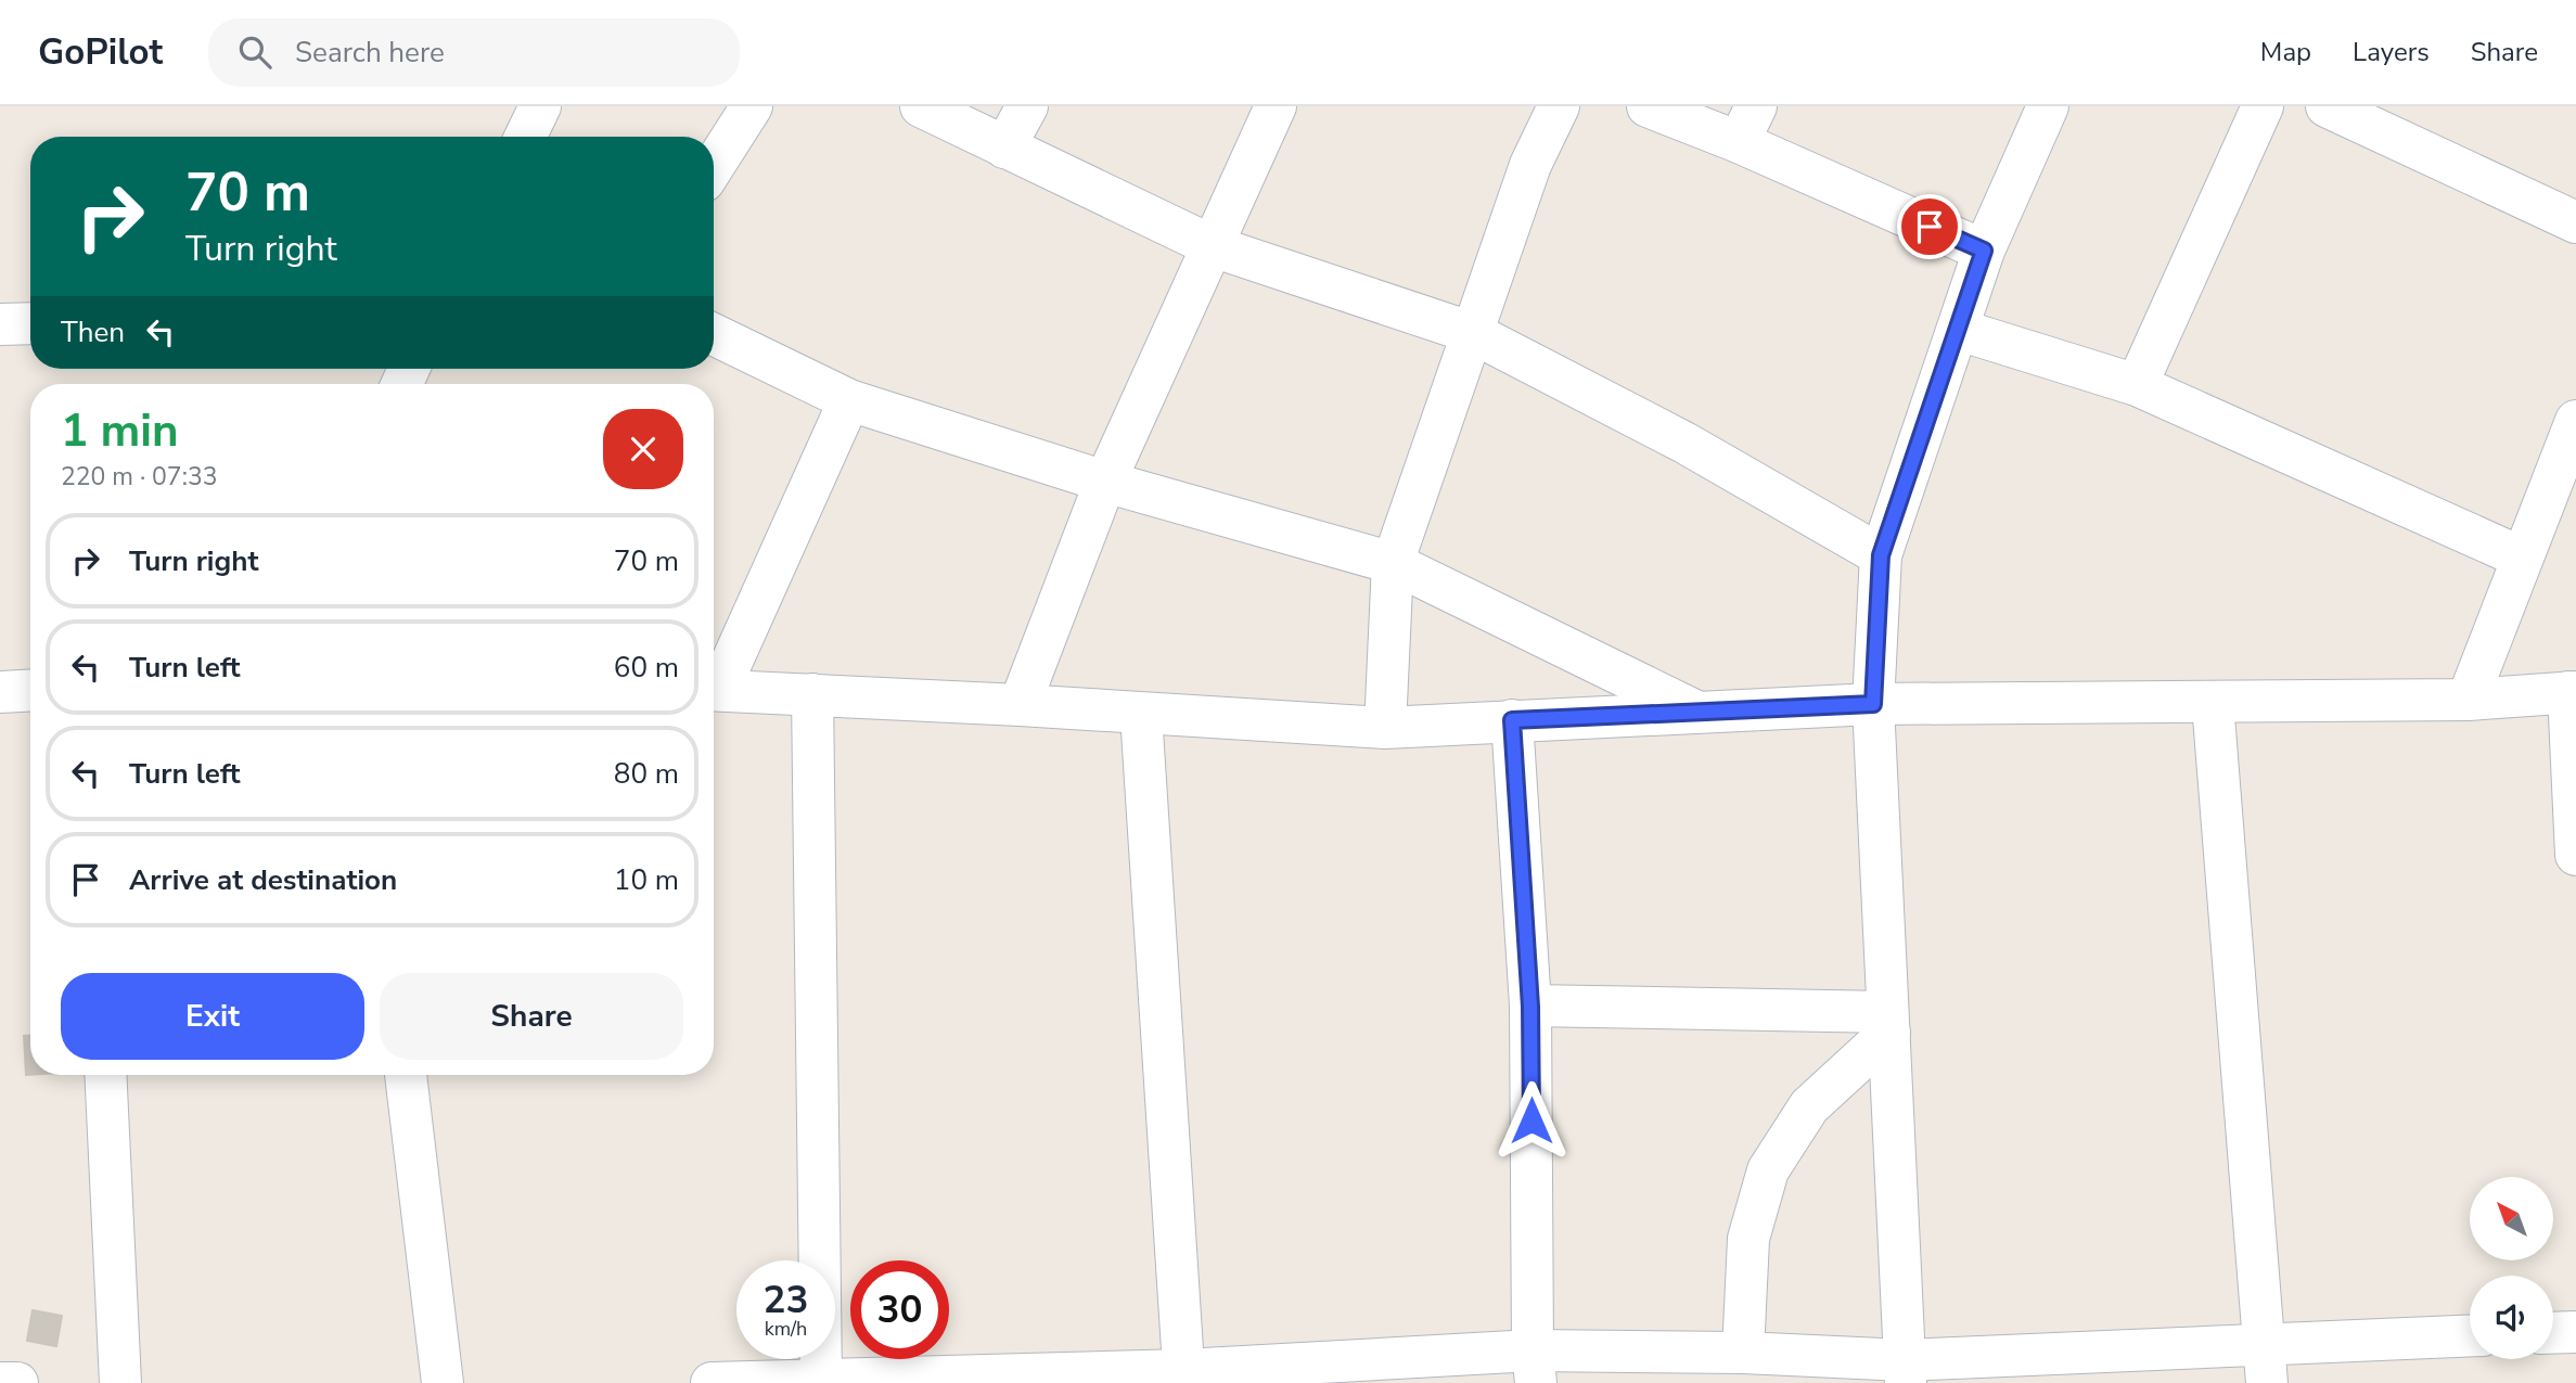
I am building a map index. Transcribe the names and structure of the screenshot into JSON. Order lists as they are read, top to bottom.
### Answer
{
  "north": "top left",
  "page": {
    "header": "GoPilot",
    "search": "Search here",
    "nav": ["Map", "Layers", "Share"],
    "turn": ["70 m", "Turn right"],
    "then": "Then",
    "heading": ["1 min", "220 m · 07:33"],
    "list": [
      {
        "name": "Turn right",
        "value": "70 m"
      },
      {
        "name": "Turn left",
        "value": "60 m"
      },
      {
        "name": "Turn left",
        "value": "80 m"
      },
      {
        "name": "Arrive at destination",
        "value": "10 m"
      }
    ],
    "buttons": ["Exit", "Share"],
    "speed": "23 km/h",
    "limit": "30"
  }
}
